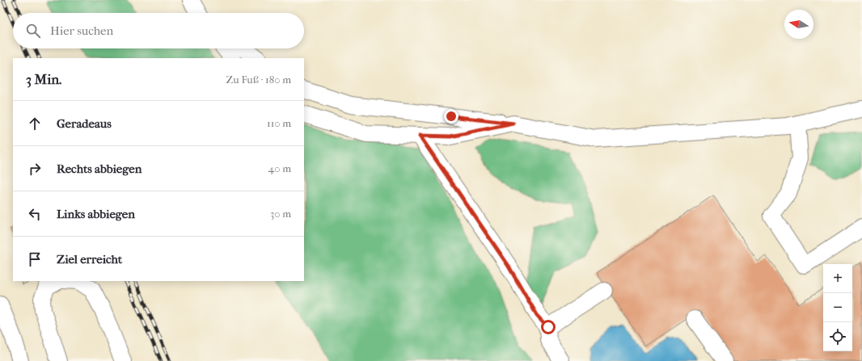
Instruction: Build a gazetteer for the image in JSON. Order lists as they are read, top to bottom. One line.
{"north":"left","page":{"search":"Hier suchen","heading":["3 Min.","Zu Fuß · 180 m"],"list":[["Geradeaus","110 m"],["Rechts abbiegen","40 m"],["Links abbiegen","30 m"],"Ziel erreicht"],"map_buttons":["+","−"]}}
